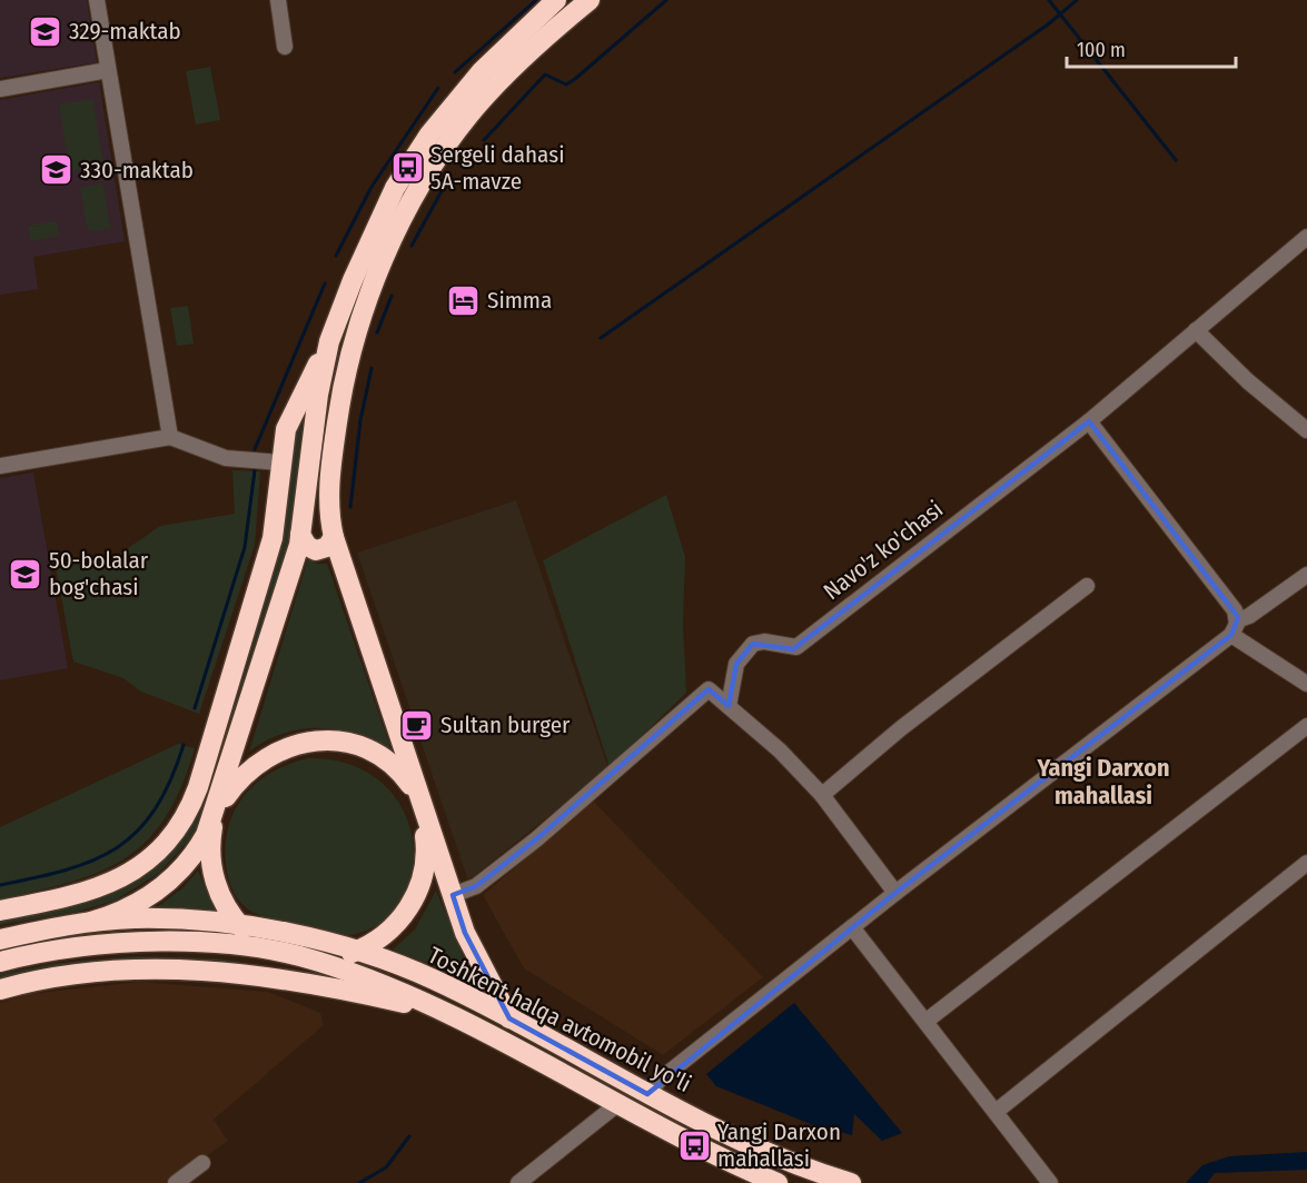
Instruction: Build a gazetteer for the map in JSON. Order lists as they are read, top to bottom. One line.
{"streets":{"highway":["Toshkent halqa avtomobil yo'li"],"street":["Navo'z ko'chasi"]},"districts":["Yangi Darxon mahallasi"],"places":{"school or university":["329-maktab","330-maktab","50-bolalar bog'chasi"],"bus stop":["Sergeli dahasi 5A-mavze","Yangi Darxon mahallasi"],"hotel":["Simma"],"cafe":["Sultan burger"]},"scale_bar":"100 m"}
